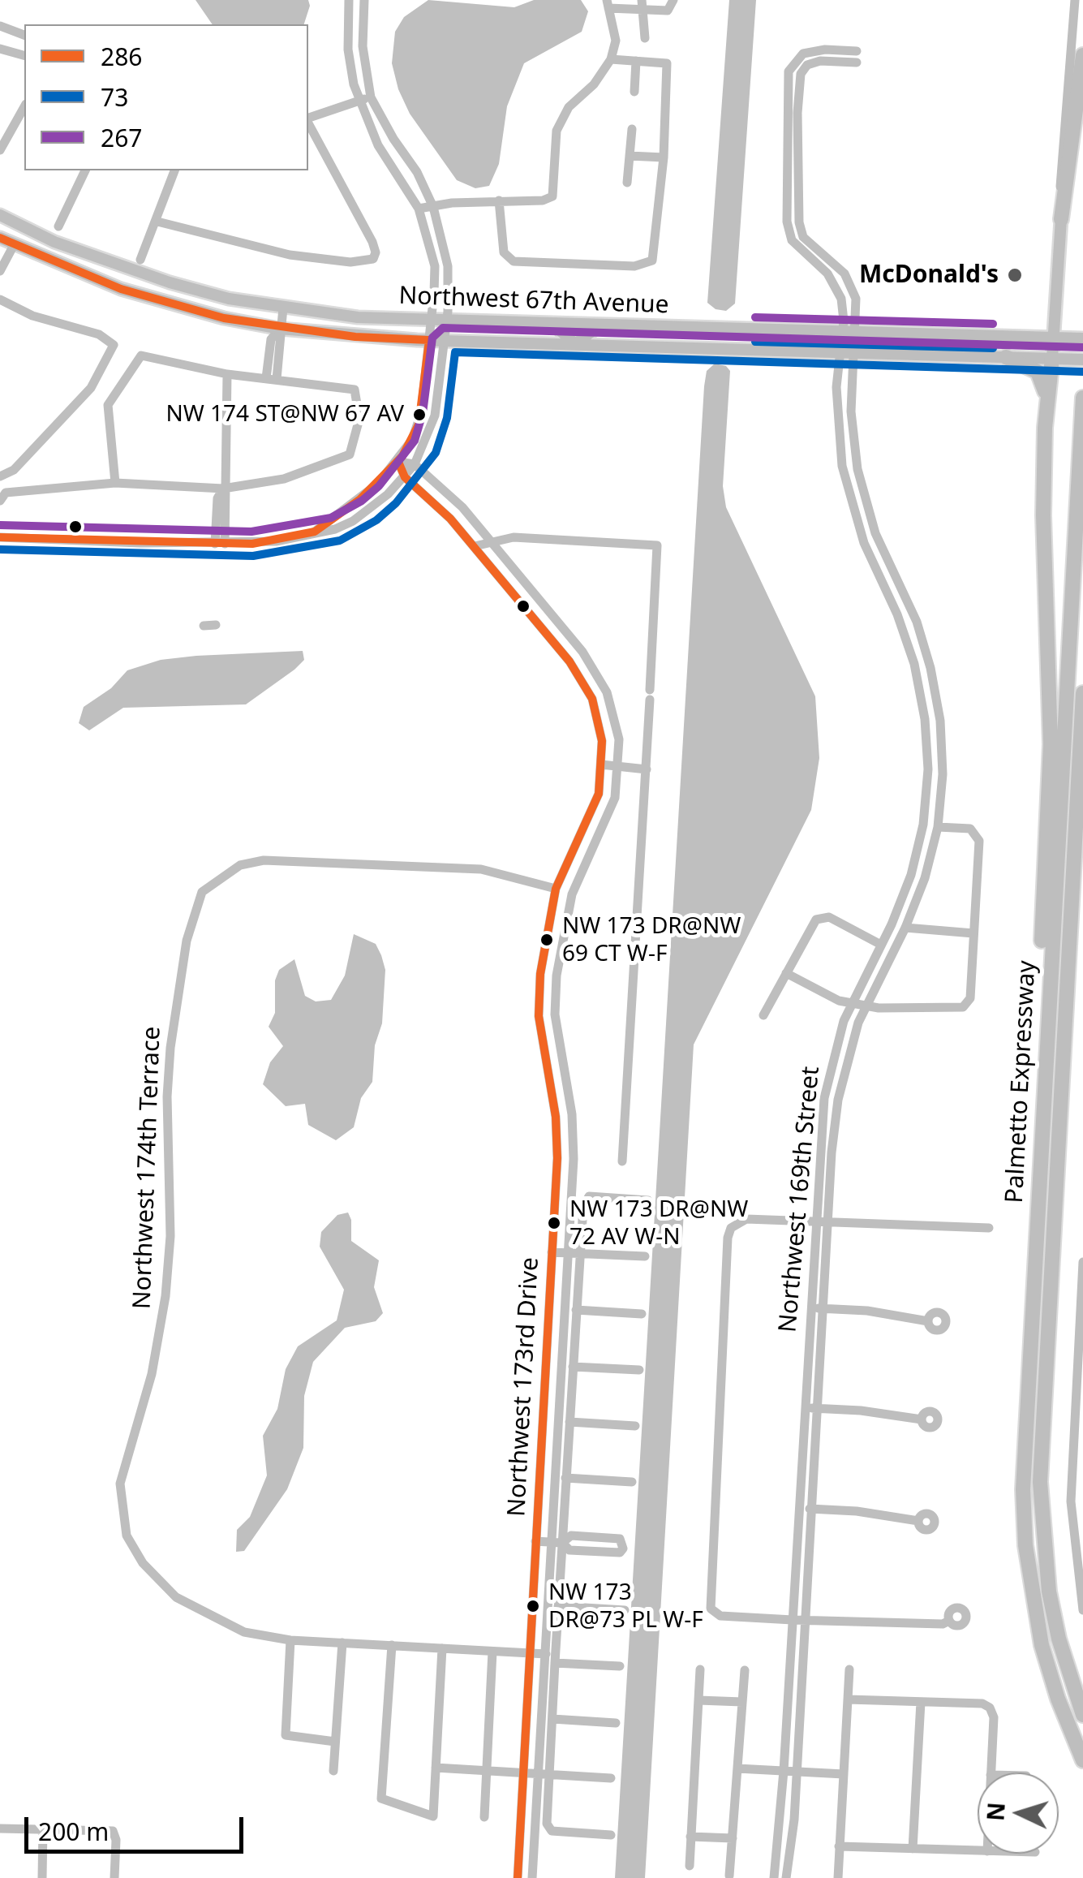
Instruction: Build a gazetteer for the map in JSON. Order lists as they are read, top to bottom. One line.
{"streets":{"highway":["Palmetto Expressway"],"main road":["Northwest 67th Avenue"],"street":["Northwest 174th Terrace","Northwest 169th Street","Northwest 173rd Drive"]},"crossings":[["Northwest 67th Avenue","Northwest 169th Street"],["Northwest 174th Terrace","Northwest 173rd Drive"]],"places":["McDonald's","NW 174 ST@NW 67 AV","NW 173 DR@NW 69 CT W-F","NW 173 DR@NW 72 AV W-N","NW 173 DR@73 PL W-F"],"lines":["transit line 286","transit line 267","transit line 73"],"legend":["286","73","267"],"scale_bar":"200 m","north":"left"}
